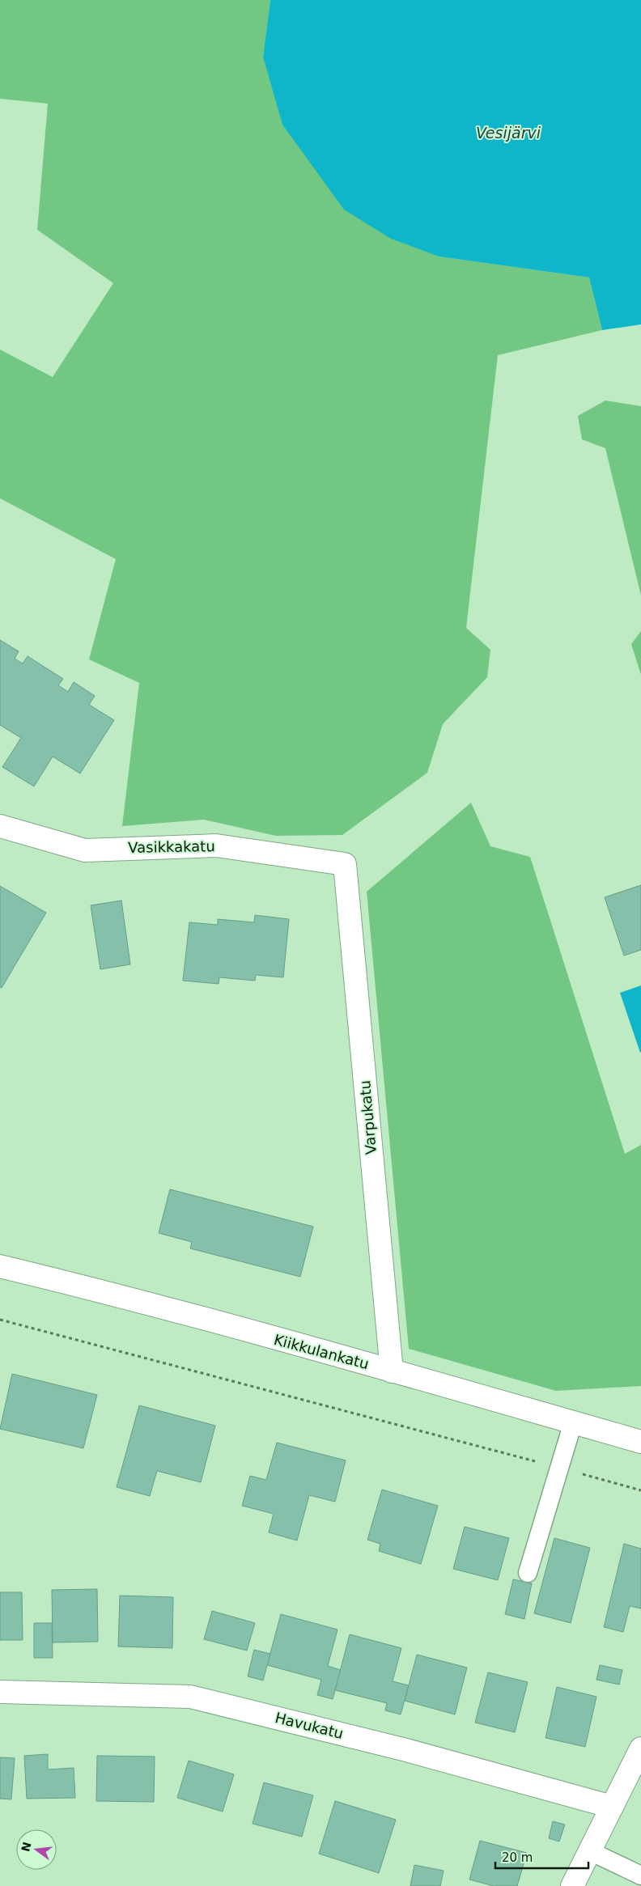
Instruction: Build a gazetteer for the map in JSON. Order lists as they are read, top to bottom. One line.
{"streets":{"street":["Vasikkakatu","Varpukatu","Kiikkulankatu","Havukatu"]},"crossings":[["Vasikkakatu","Varpukatu"],["Varpukatu","Kiikkulankatu"]],"water":["Vesijärvi"],"scale_bar":"20 m","north":"left"}
